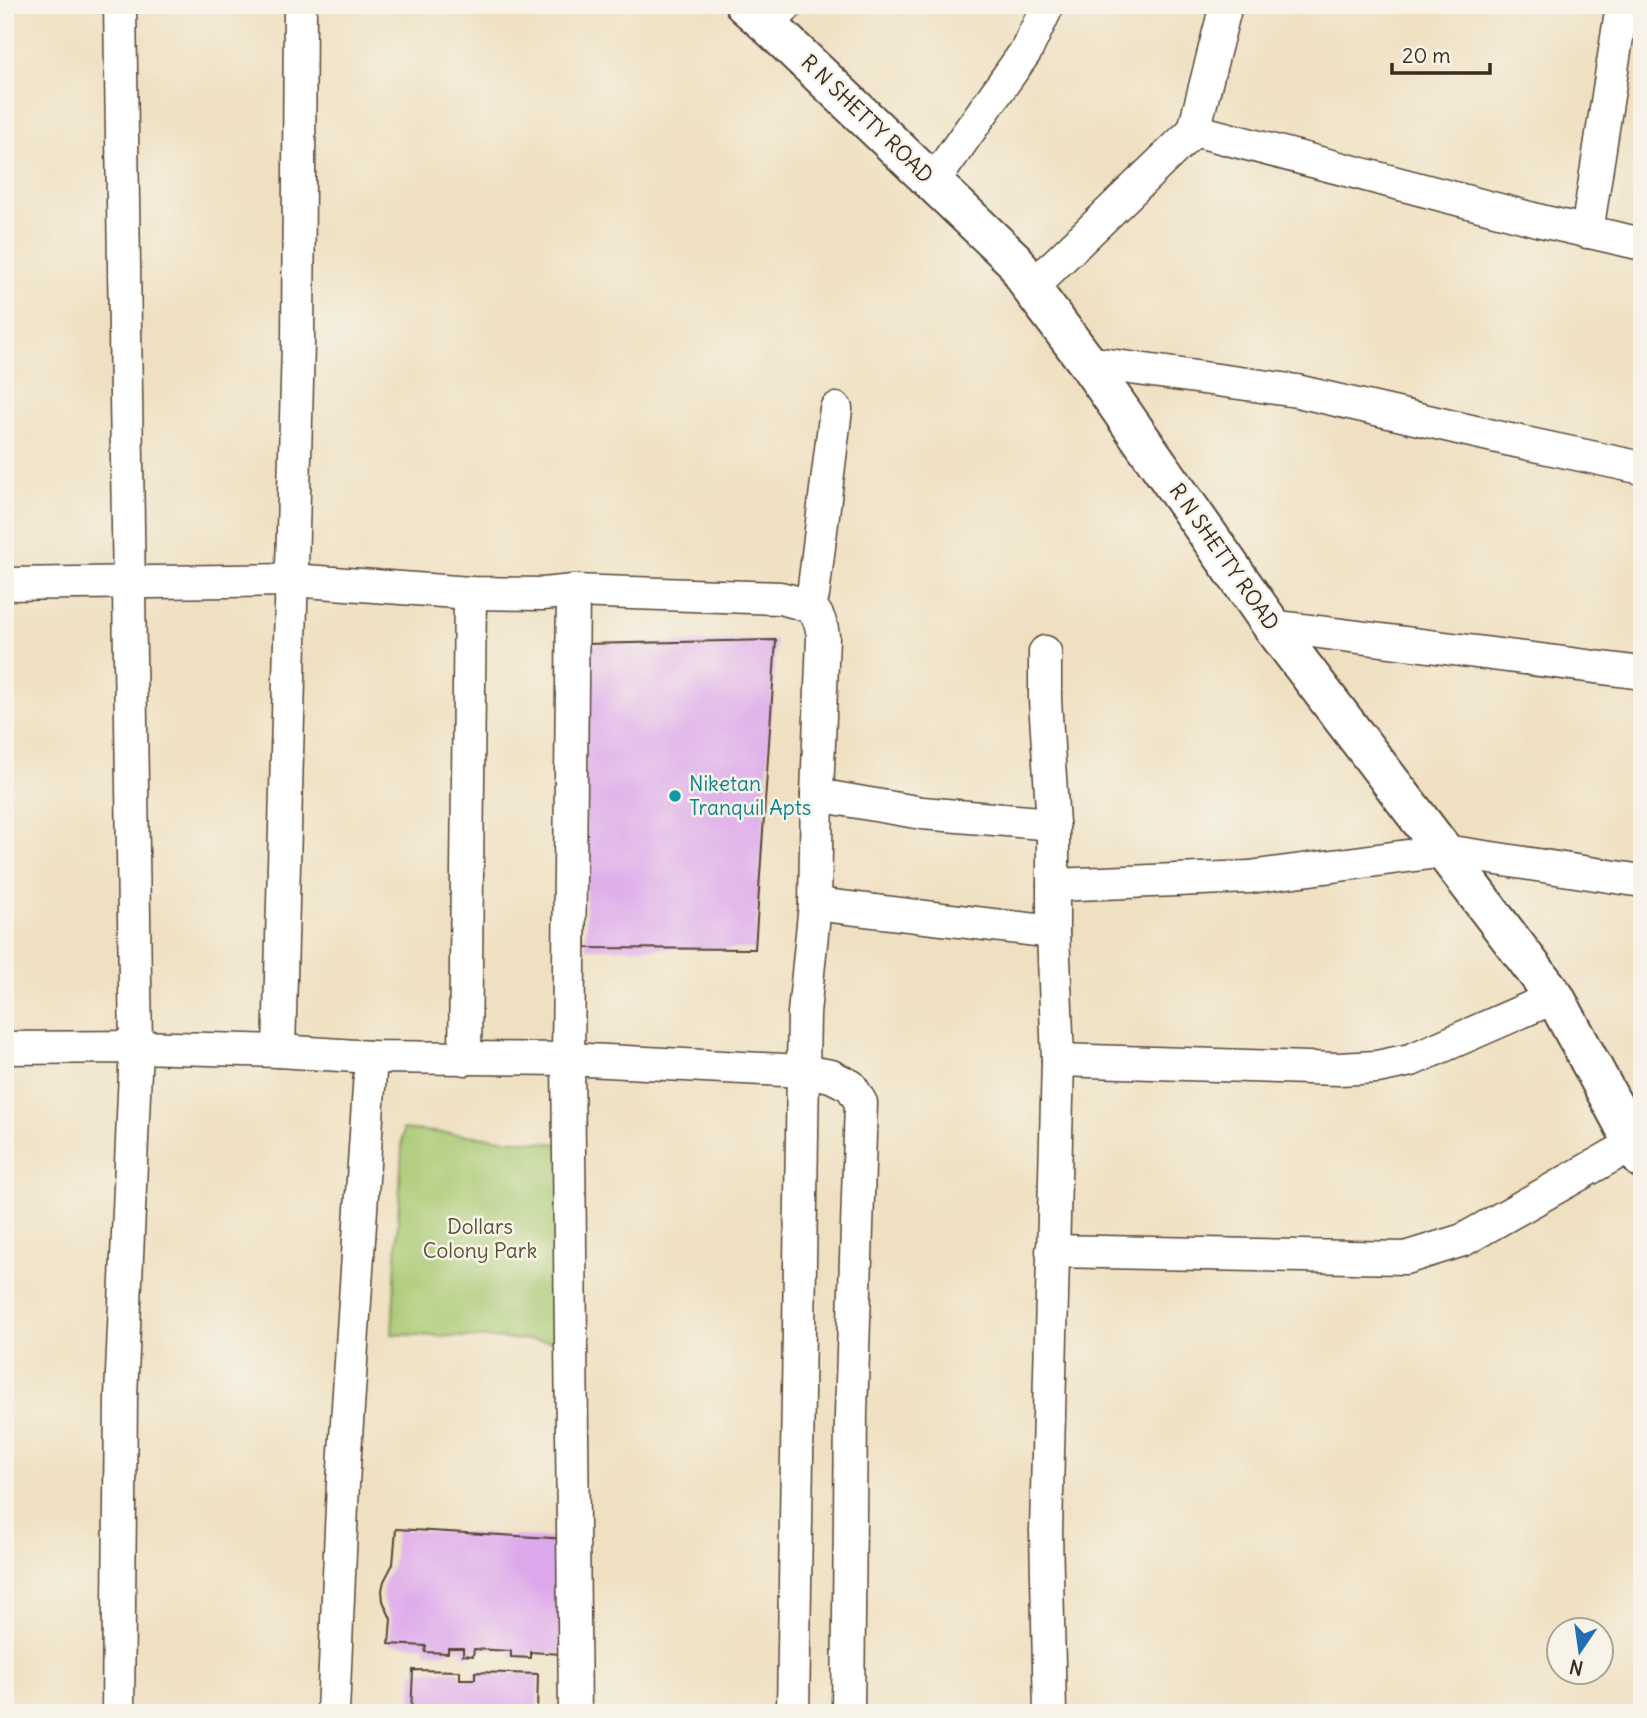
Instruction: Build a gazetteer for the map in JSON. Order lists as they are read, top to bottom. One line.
{"streets":{"street":["R N SHETTY ROAD"]},"parks":["Dollars Colony Park"],"places":["Niketan Tranquil Apts"],"scale_bar":"20 m","north":"bottom"}
